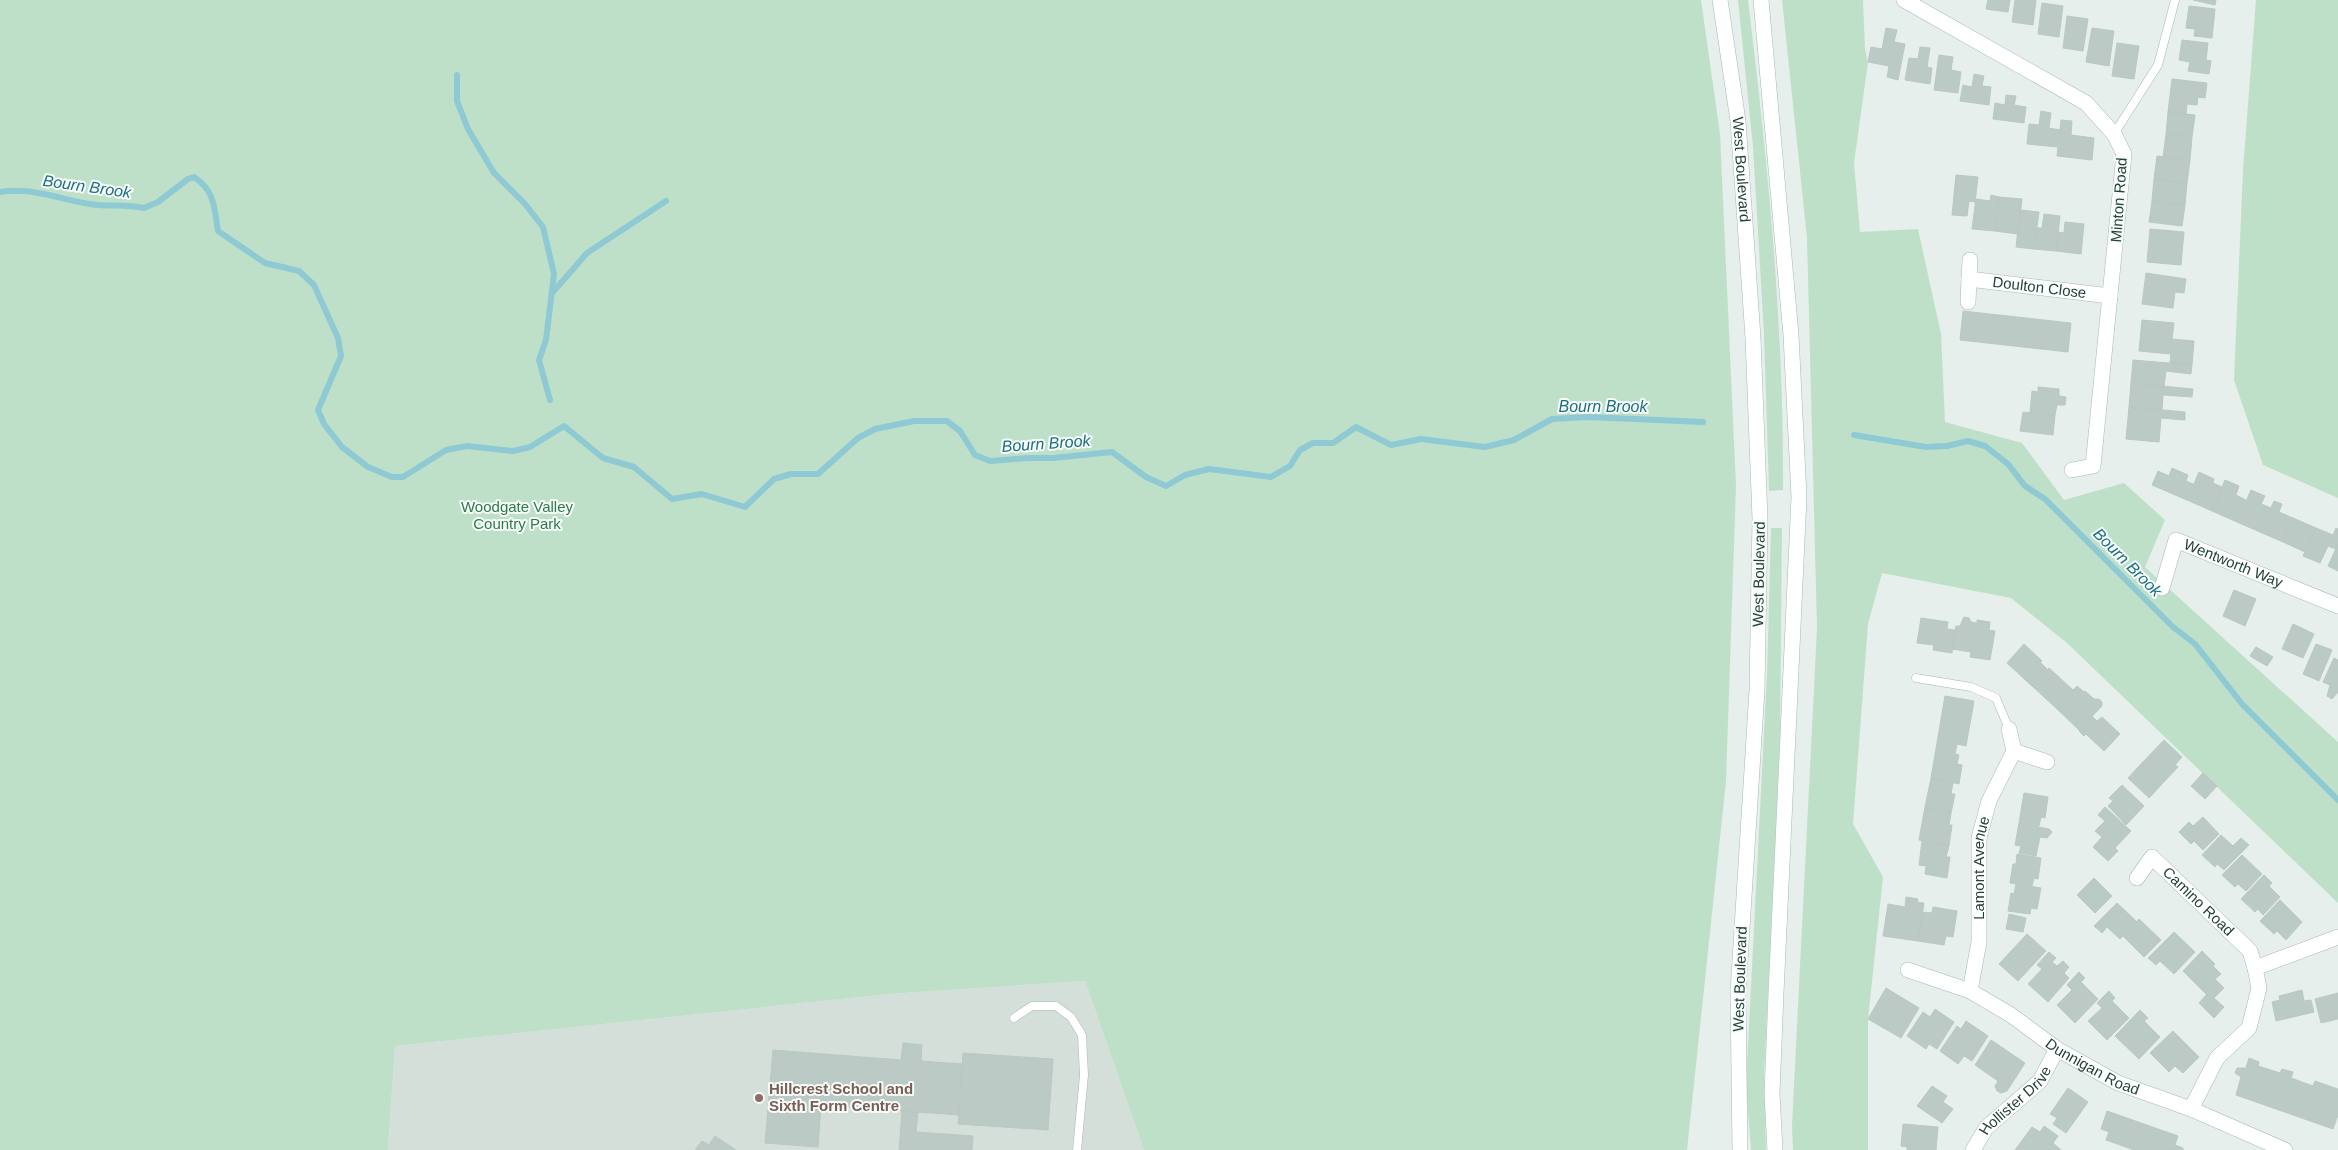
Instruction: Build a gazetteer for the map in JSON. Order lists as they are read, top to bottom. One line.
{"streets":{"street":["West Boulevard","Minton Road","Doulton Close","Wentworth Way","Lamont Avenue","Camino Road","Dunnigan Road","Hollister Drive"]},"crossings":[["Minton Road","Doulton Close"],["Lamont Avenue","Dunnigan Road"],["Camino Road","Dunnigan Road"],["Dunnigan Road","Hollister Drive"]],"water":["Bourn Brook"],"parks":["Woodgate Valley Country Park"],"places":["Hillcrest School and Sixth Form Centre"]}
